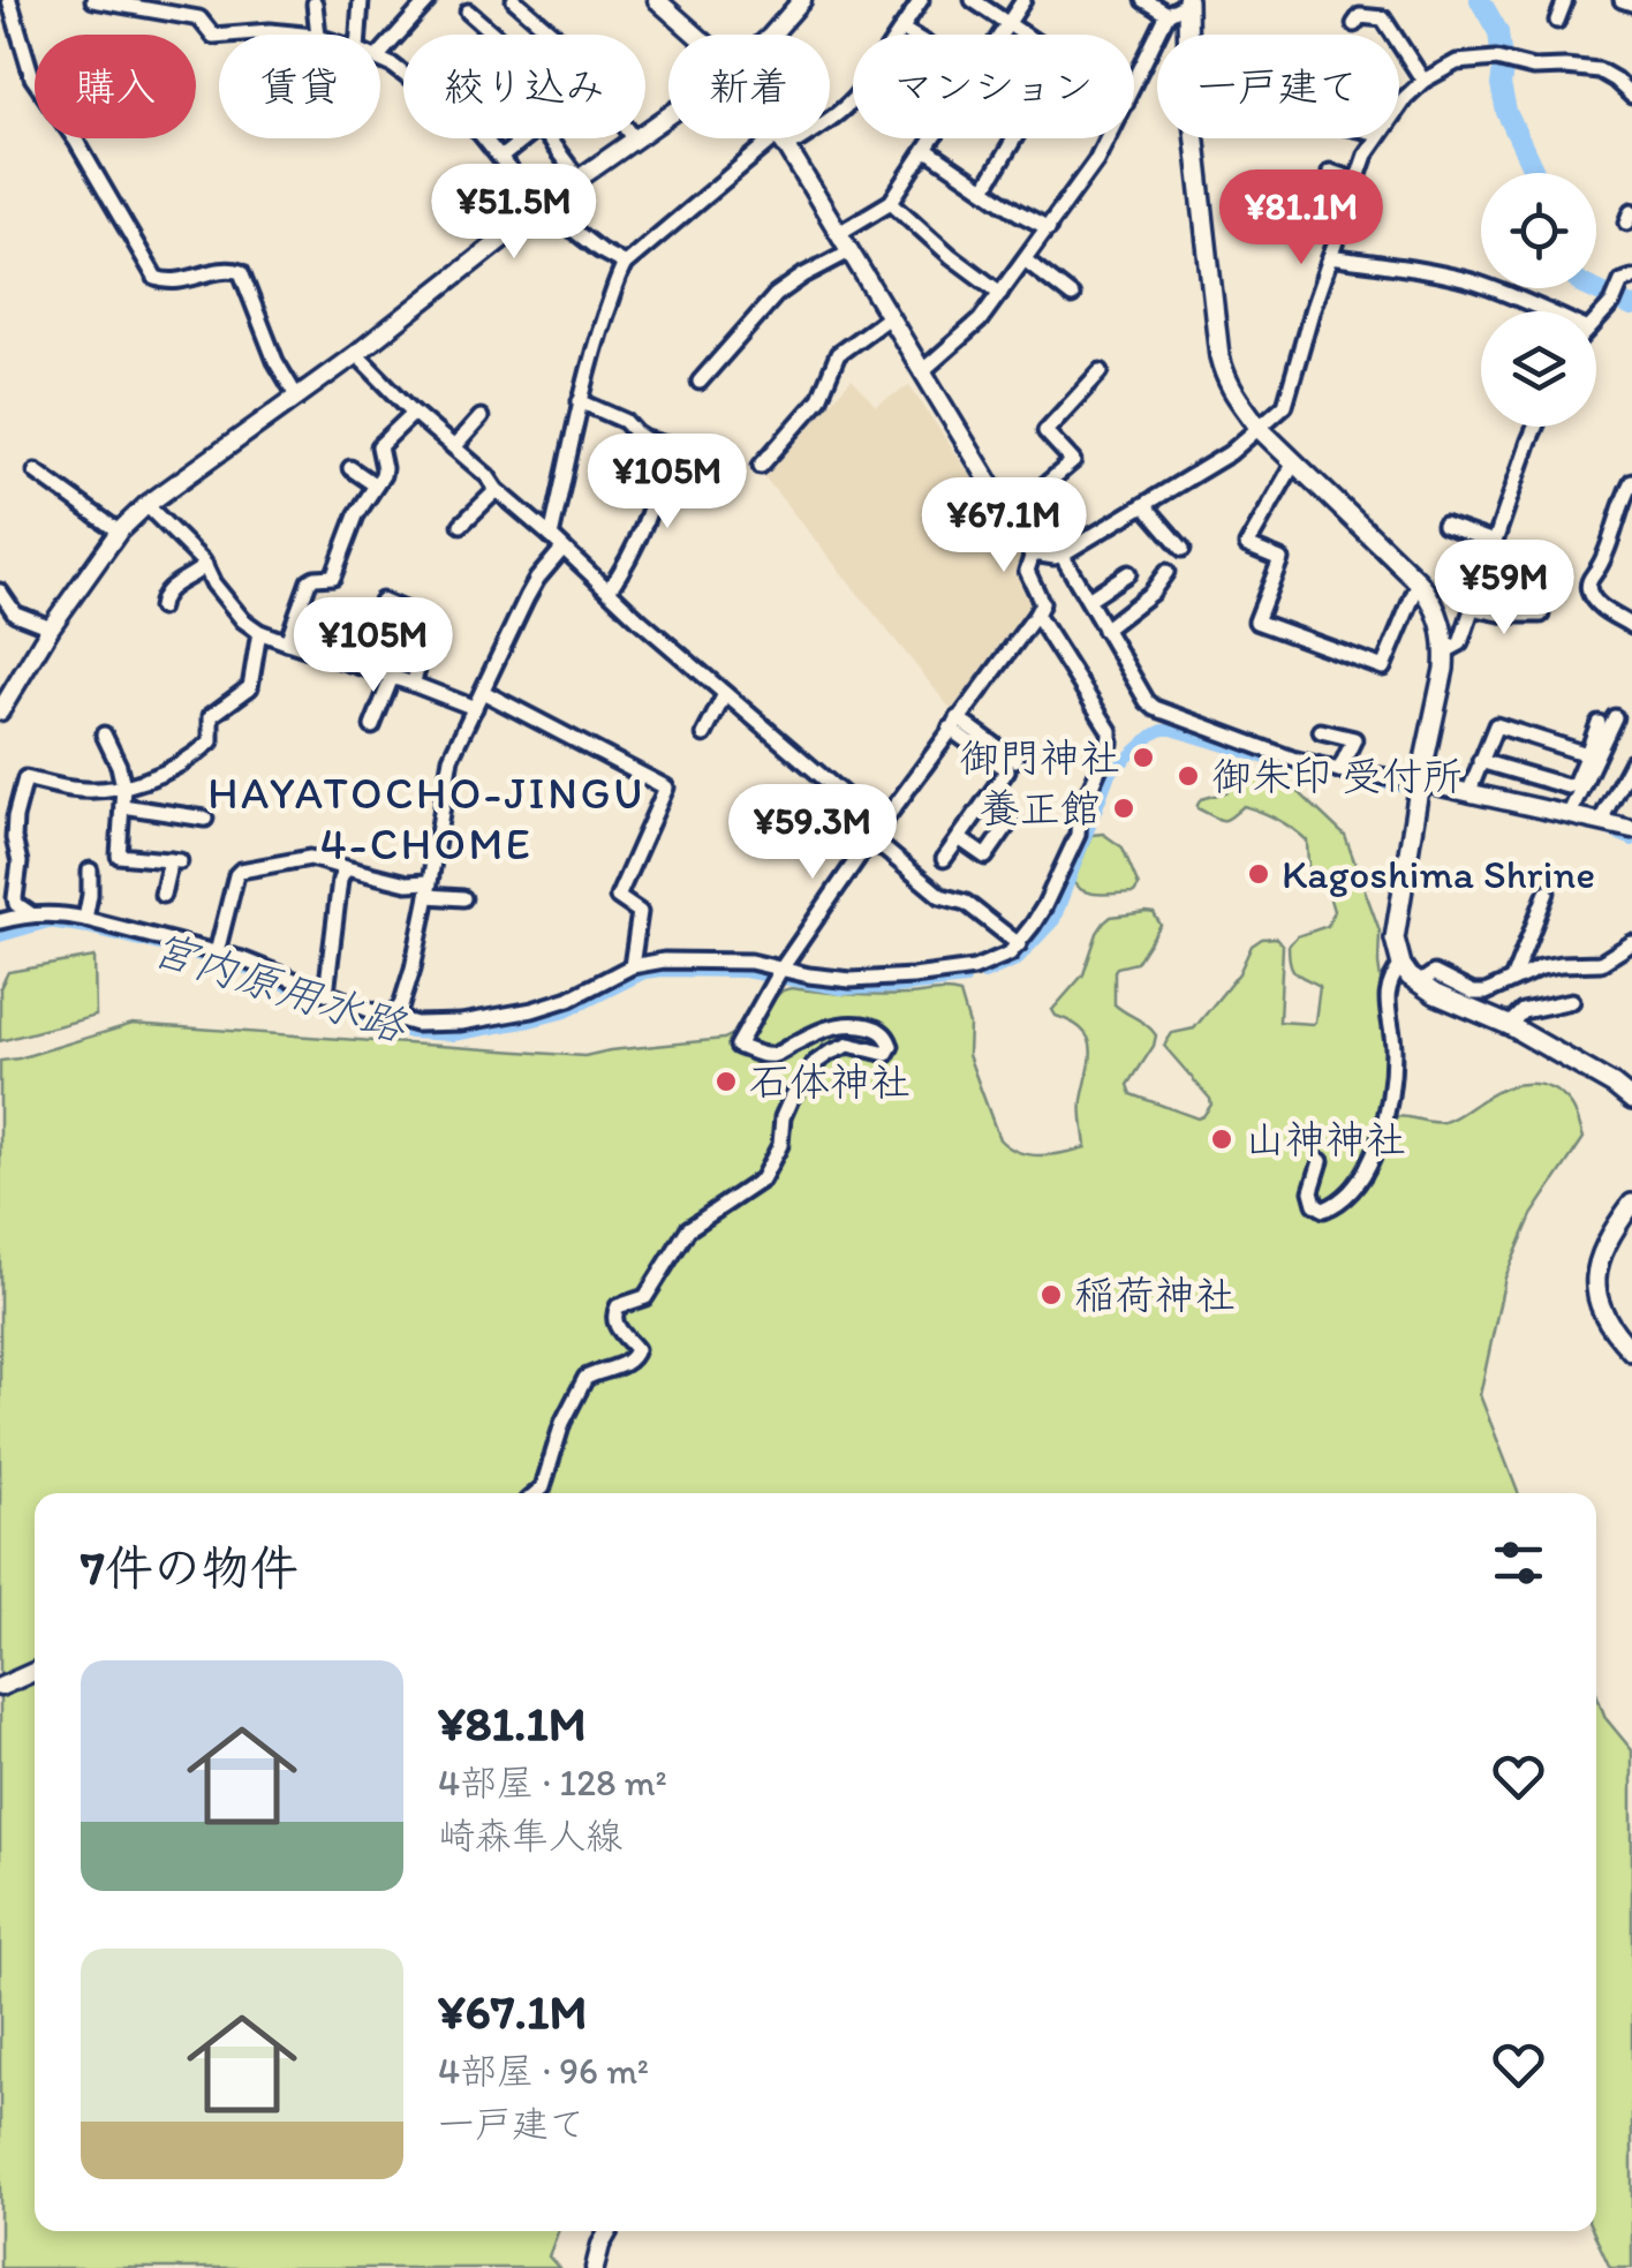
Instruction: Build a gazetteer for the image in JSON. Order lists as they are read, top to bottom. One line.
{"districts":["HAYATOCHO-JINGU 4-CHOME"],"water":["宮内原用水路"],"places":["御門神社","御朱印 受付所","養正館","Kagoshima Shrine","石体神社","山神神社","稲荷神社"],"page":{"chip":["購入","賃貸","絞り込み","新着","マンション","一戸建て"],"price":["¥51.5M","¥81.1M","¥105M","¥67.1M","¥59M","¥105M","¥59.3M"],"heading":"7件の物件","list":[{"name":"¥81.1M","note":"4部屋 · 128 m² · 崎森隼人線"},{"name":"¥67.1M","note":"4部屋 · 96 m² · 一戸建て"}]}}
